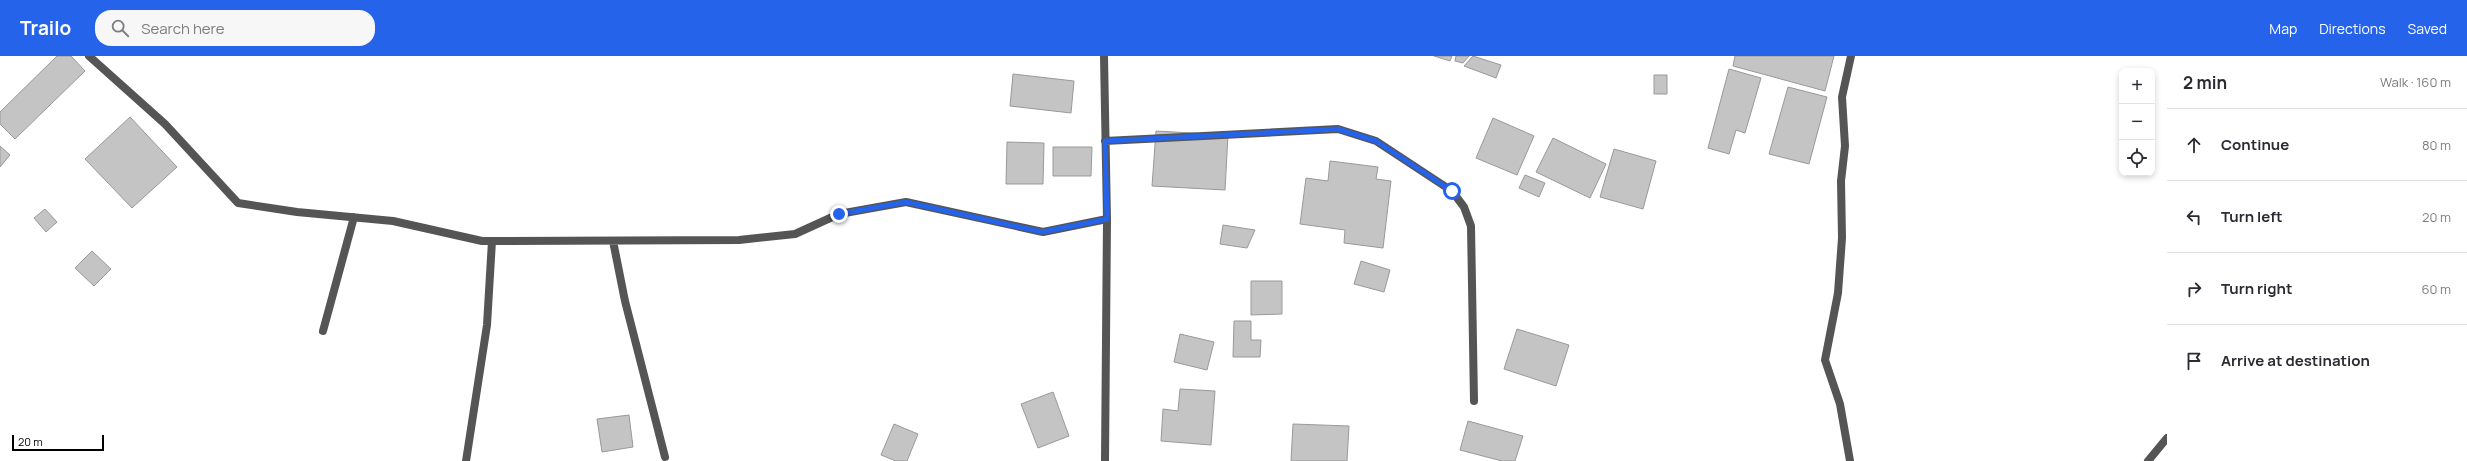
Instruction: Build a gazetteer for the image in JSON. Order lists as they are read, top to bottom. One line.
{"scale_bar":"20 m","page":{"header":"Trailo","search":"Search here","nav":["Map","Directions","Saved"],"heading":["2 min","Walk · 160 m"],"map_buttons":["+","−"],"list":[["Continue","80 m"],["Turn left","20 m"],["Turn right","60 m"],"Arrive at destination"],"scale":"20 m"}}
